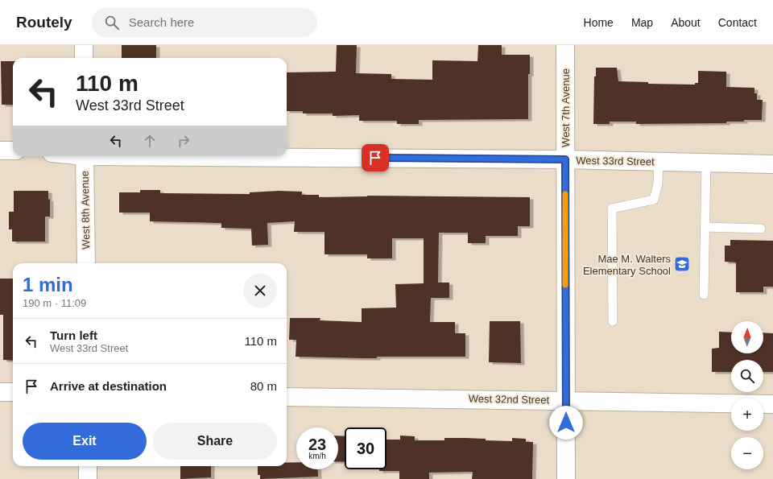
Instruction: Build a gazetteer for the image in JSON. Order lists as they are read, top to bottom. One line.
{"streets":{"street":["West 7th Avenue","West 33rd Street","West 8th Avenue","West 32nd Street"]},"crossings":[["West 7th Avenue","West 33rd Street"],["West 7th Avenue","West 32nd Street"]],"places":{"school or university":["Mae M. Walters Elementary School"]},"north":"top","page":{"header":"Routely","search":"Search here","nav":["Home","Map","About","Contact"],"turn":["110 m","West 33rd Street"],"heading":["1 min","190 m · 11:09"],"list":[{"name":"Turn left","note":"West 33rd Street","value":"110 m"},{"name":"Arrive at destination","value":"80 m"}],"map_buttons":["+","−"],"buttons":["Exit","Share"],"speed":"23 km/h","limit":"30"}}
